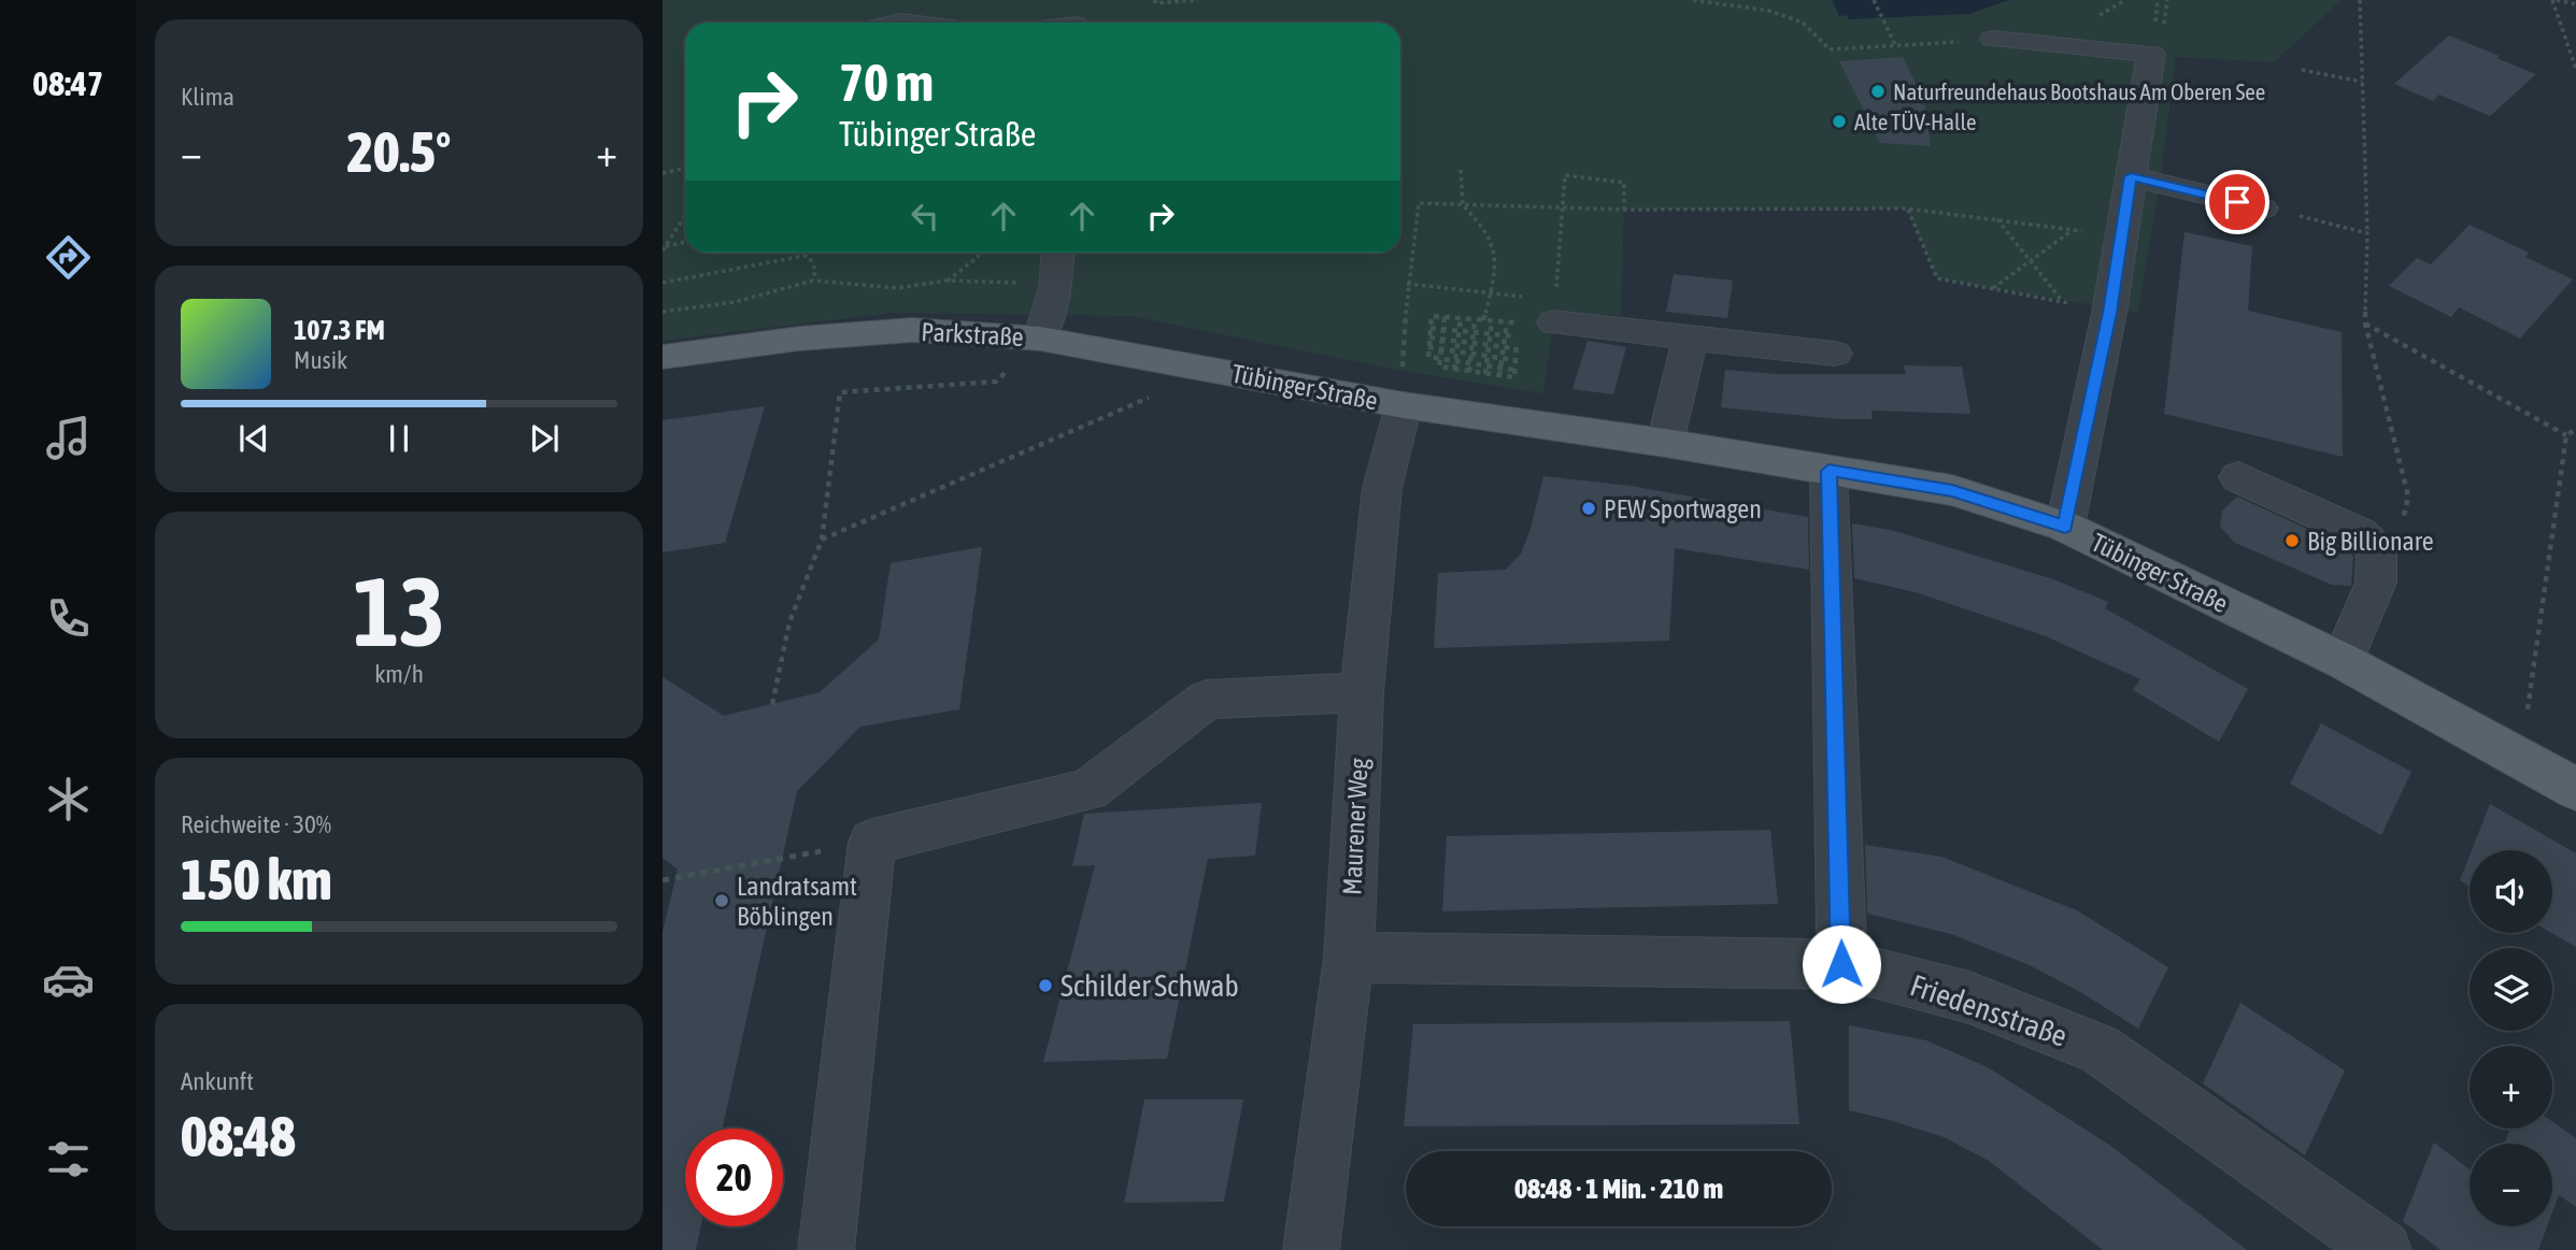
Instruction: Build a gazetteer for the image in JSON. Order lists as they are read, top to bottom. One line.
{"streets":{"main road":["Parkstraße","Tübinger Straße"],"street":["Maurener Weg","Friedensstraße"]},"crossings":[["Parkstraße","Tübinger Straße"],["Tübinger Straße","Maurener Weg"],["Maurener Weg","Friedensstraße"]],"places":["Naturfreundehaus Bootshaus Am Oberen See","Alte TÜV-Halle","PEW Sportwagen","Big Billionare","Landratsamt Böblingen","Schilder Schwab"],"page":{"tabs":"08:47","tile":["Klima",["13","km/h"],["Reichweite · 30%","150 km"],["Ankunft","08:48"]],"turn":["70 m","Tübinger Straße"],"heat":["−","20.5°","+"],"song":["107.3 FM","Musik"],"map_buttons":["+","−"],"limit":"20","trip":"08:48 · 1 Min. · 210 m"}}
